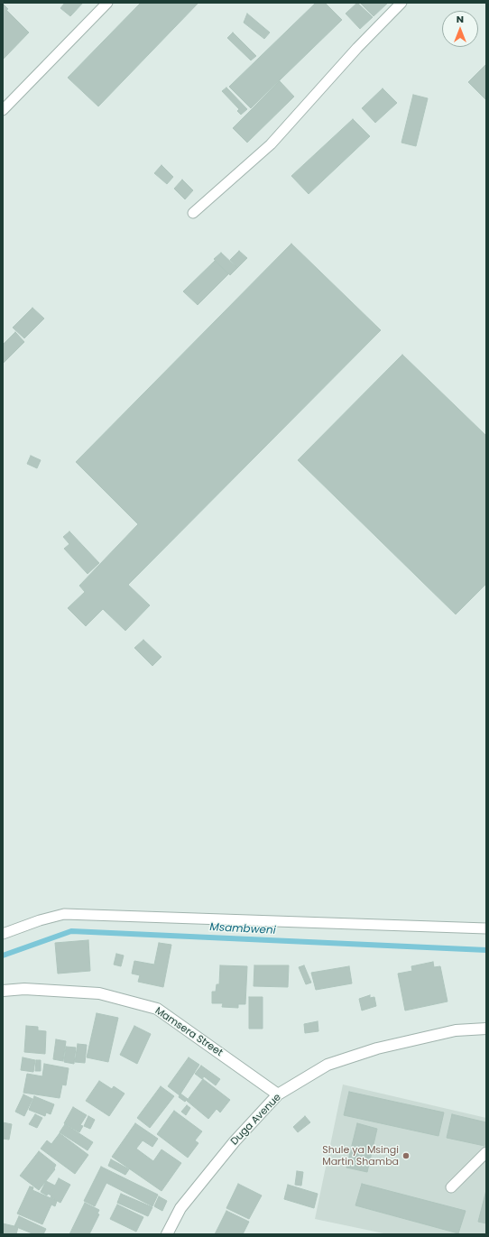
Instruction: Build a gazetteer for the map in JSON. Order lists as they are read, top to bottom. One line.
{"streets":{"street":["Mamsera Street","Duga Avenue"]},"crossings":[["Mamsera Street","Duga Avenue"]],"water":["Msambweni"],"places":["Shule ya Msingi Martin Shamba"],"north":"top"}
